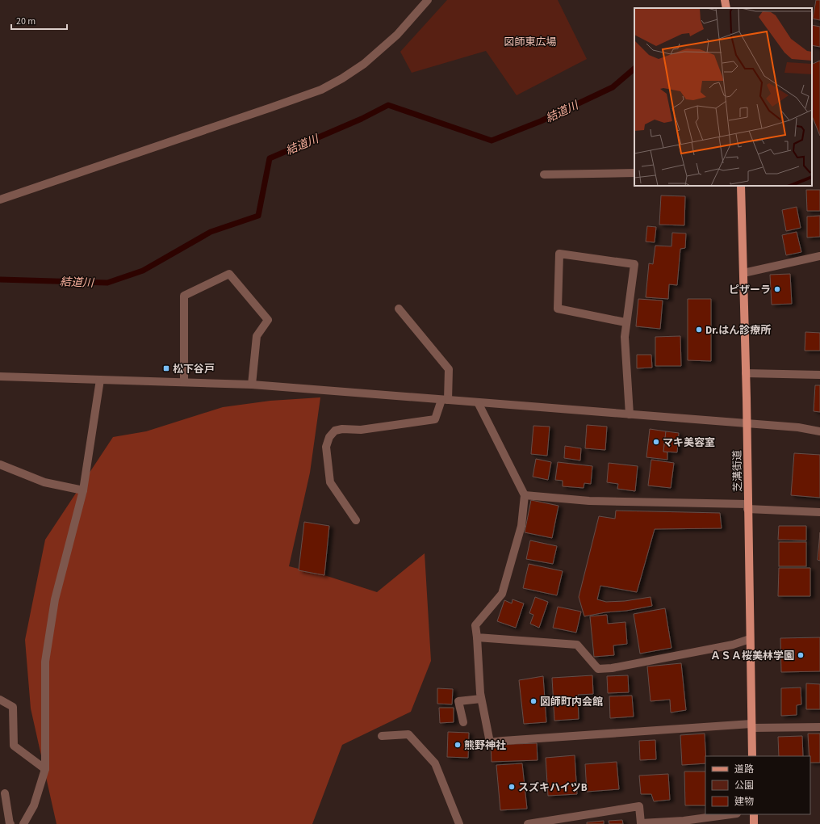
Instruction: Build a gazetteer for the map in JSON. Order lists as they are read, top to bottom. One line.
{"streets":{"main road":["芝溝街道"]},"water":["結道川"],"parks":["図師東広場"],"places":{"other":["ピザーラ","Dr.はん診療所","マキ美容室","ＡＳＡ桜美林学園","図師町内会館","熊野神社","スズキハイツB"],"transit":["松下谷戸"]},"legend":["道路","公園","建物"],"scale_bar":"20 m"}
